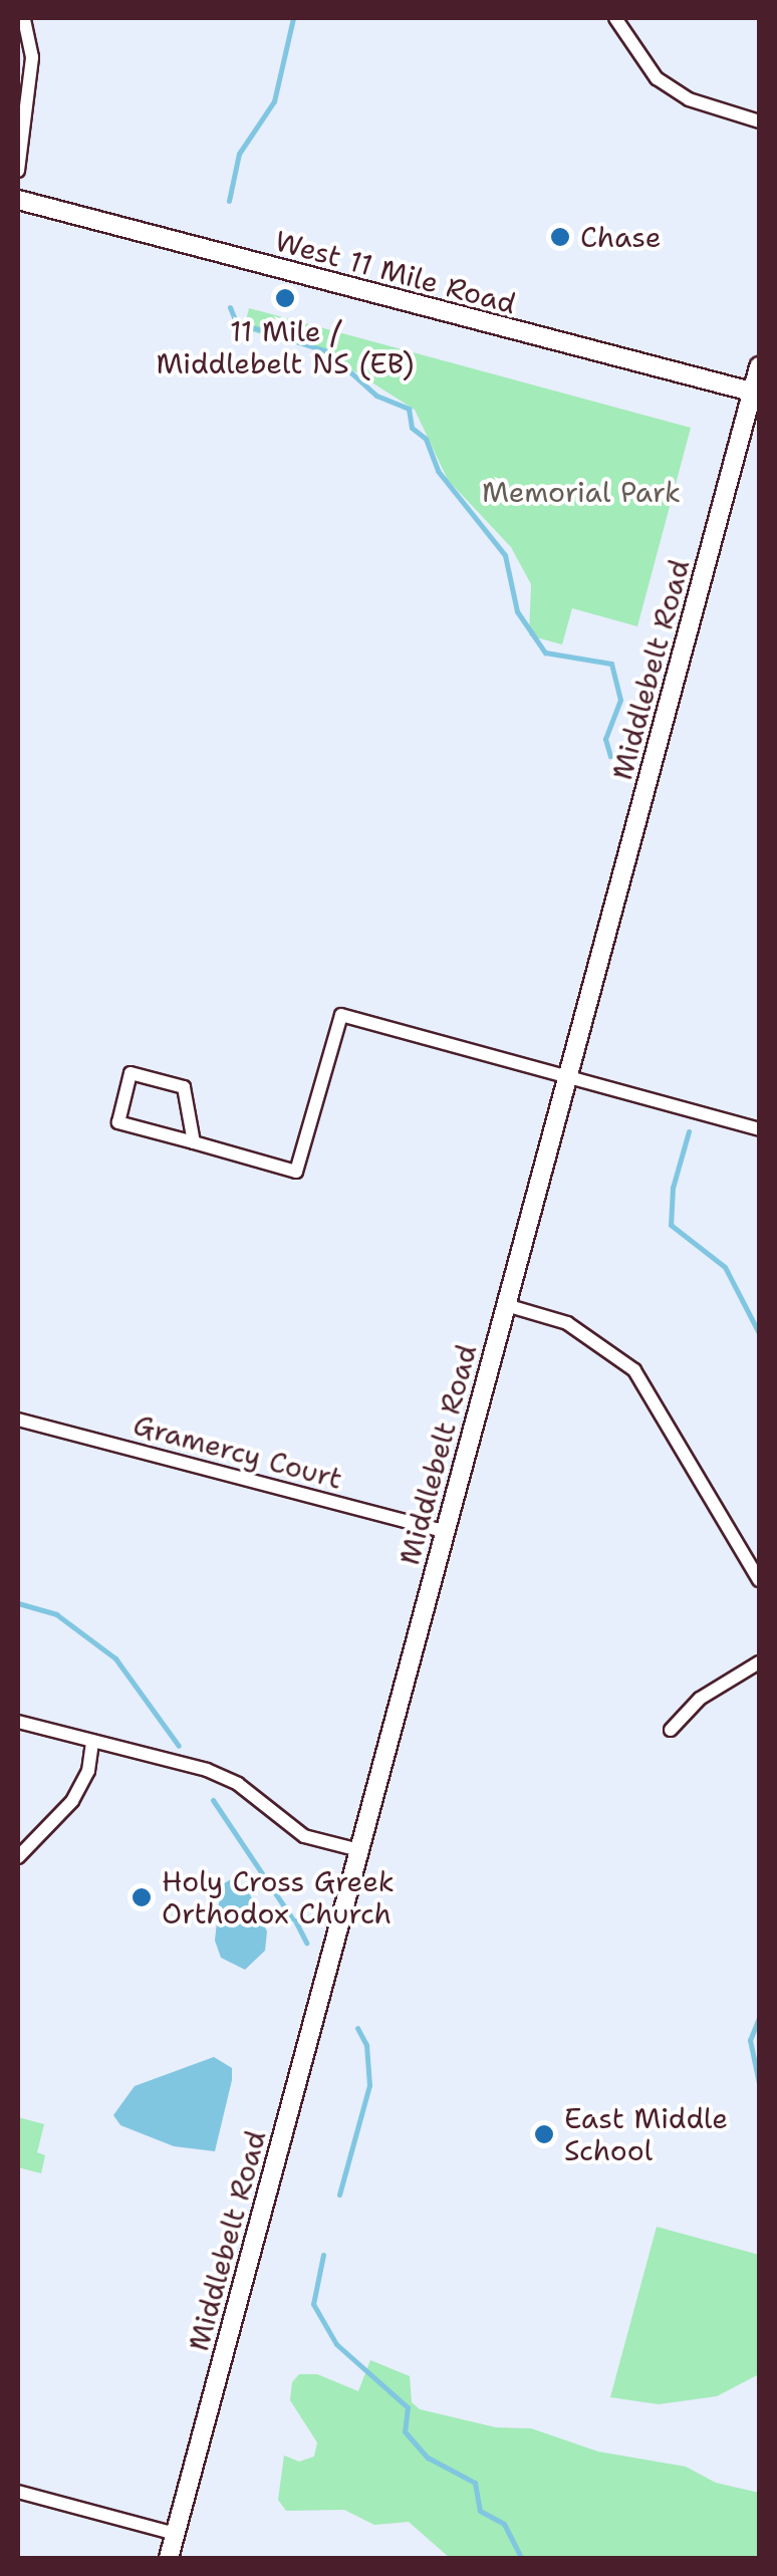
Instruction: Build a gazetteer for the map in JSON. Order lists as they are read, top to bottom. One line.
{"streets":{"street":["West 11 Mile Road","Middlebelt Road","Gramercy Court"]},"crossings":[["West 11 Mile Road","Middlebelt Road"],["Middlebelt Road","Gramercy Court"]],"parks":["Memorial Park"],"places":["Chase","11 Mile / Middlebelt NS (EB)","Holy Cross Greek Orthodox Church","East Middle School"]}
